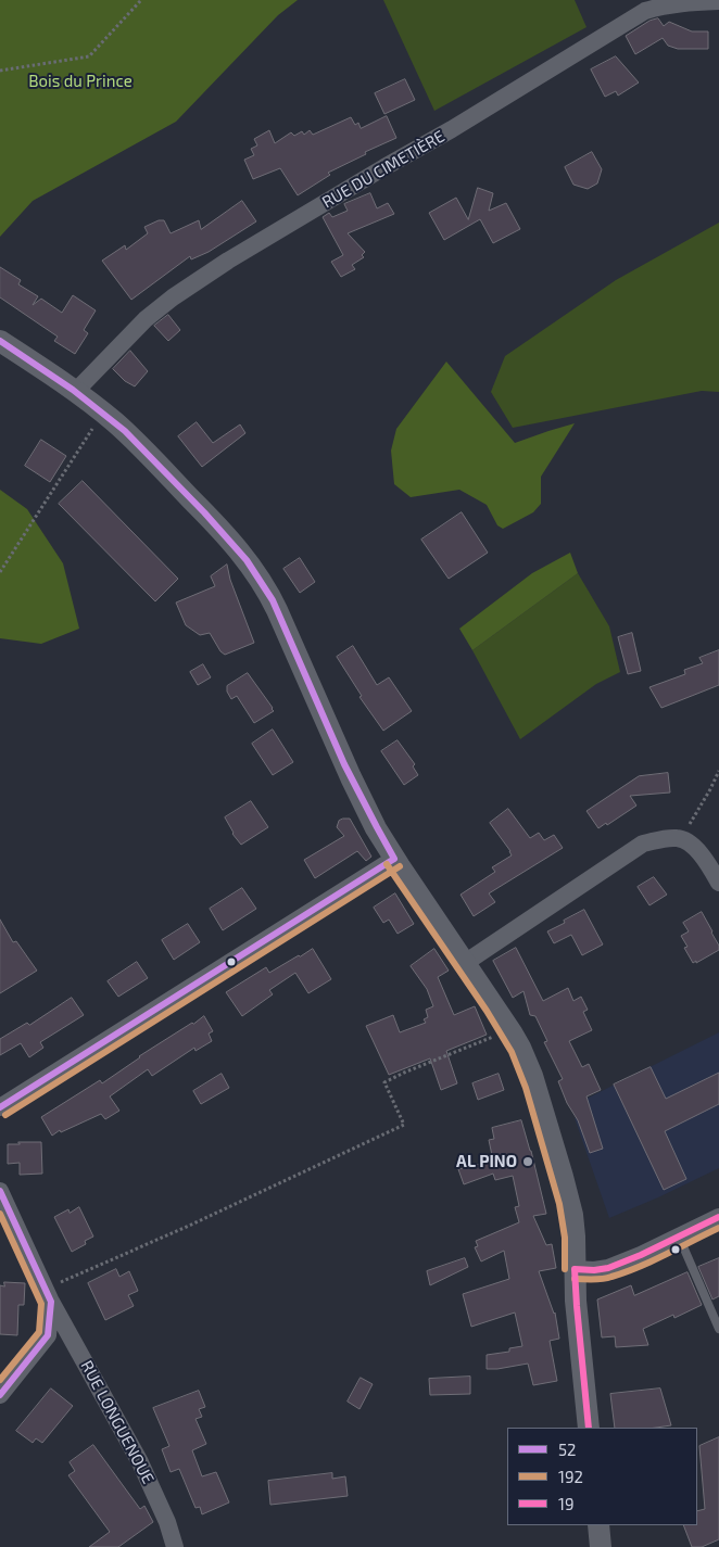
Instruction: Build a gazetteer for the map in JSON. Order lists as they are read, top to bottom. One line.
{"streets":{"street":["RUE DU CIMETIÈRE","RUE LONGUENOUE"]},"parks":["Bois du Prince"],"places":["AL PINO"],"lines":["transit line 52","transit line 192","transit line 19"],"legend":["52","192","19"]}
